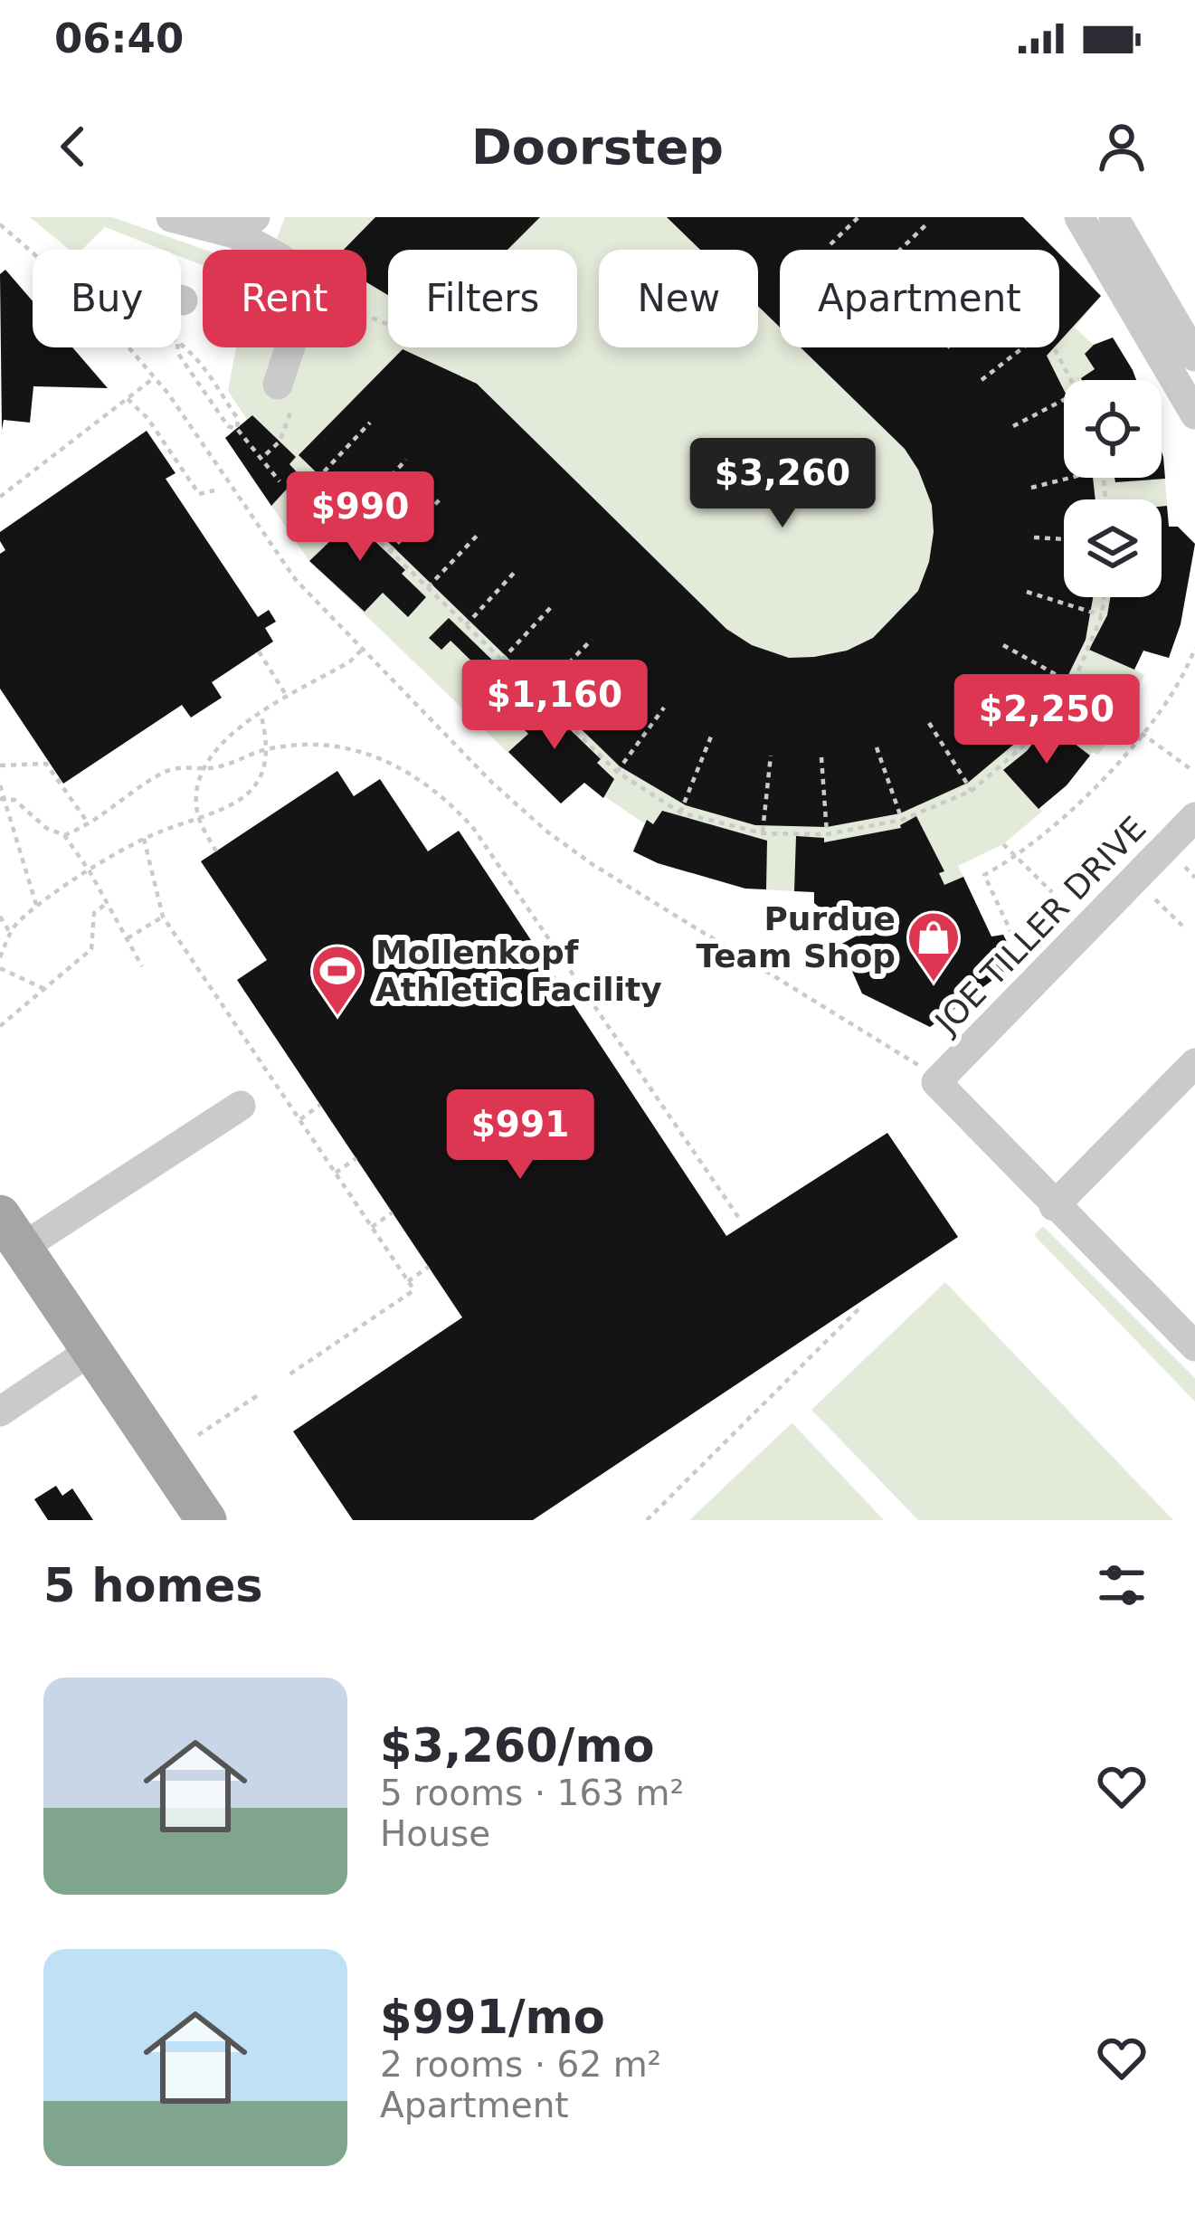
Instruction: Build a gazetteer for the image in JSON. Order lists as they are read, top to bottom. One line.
{"streets":{"street":["JOE TILLER DRIVE"]},"places":{"shop":["Purdue Team Shop"],"sports":["Mollenkopf Athletic Facility"]},"page":{"status":"06:40","header":"Doorstep","chip":["Buy","Rent","Filters","New","Apartment"],"price":["$3,260","$990","$1,160","$2,250","$991"],"heading":"5 homes","list":[{"name":"$3,260/mo","note":"5 rooms · 163 m² · House"},{"name":"$991/mo","note":"2 rooms · 62 m² · Apartment"}]}}
